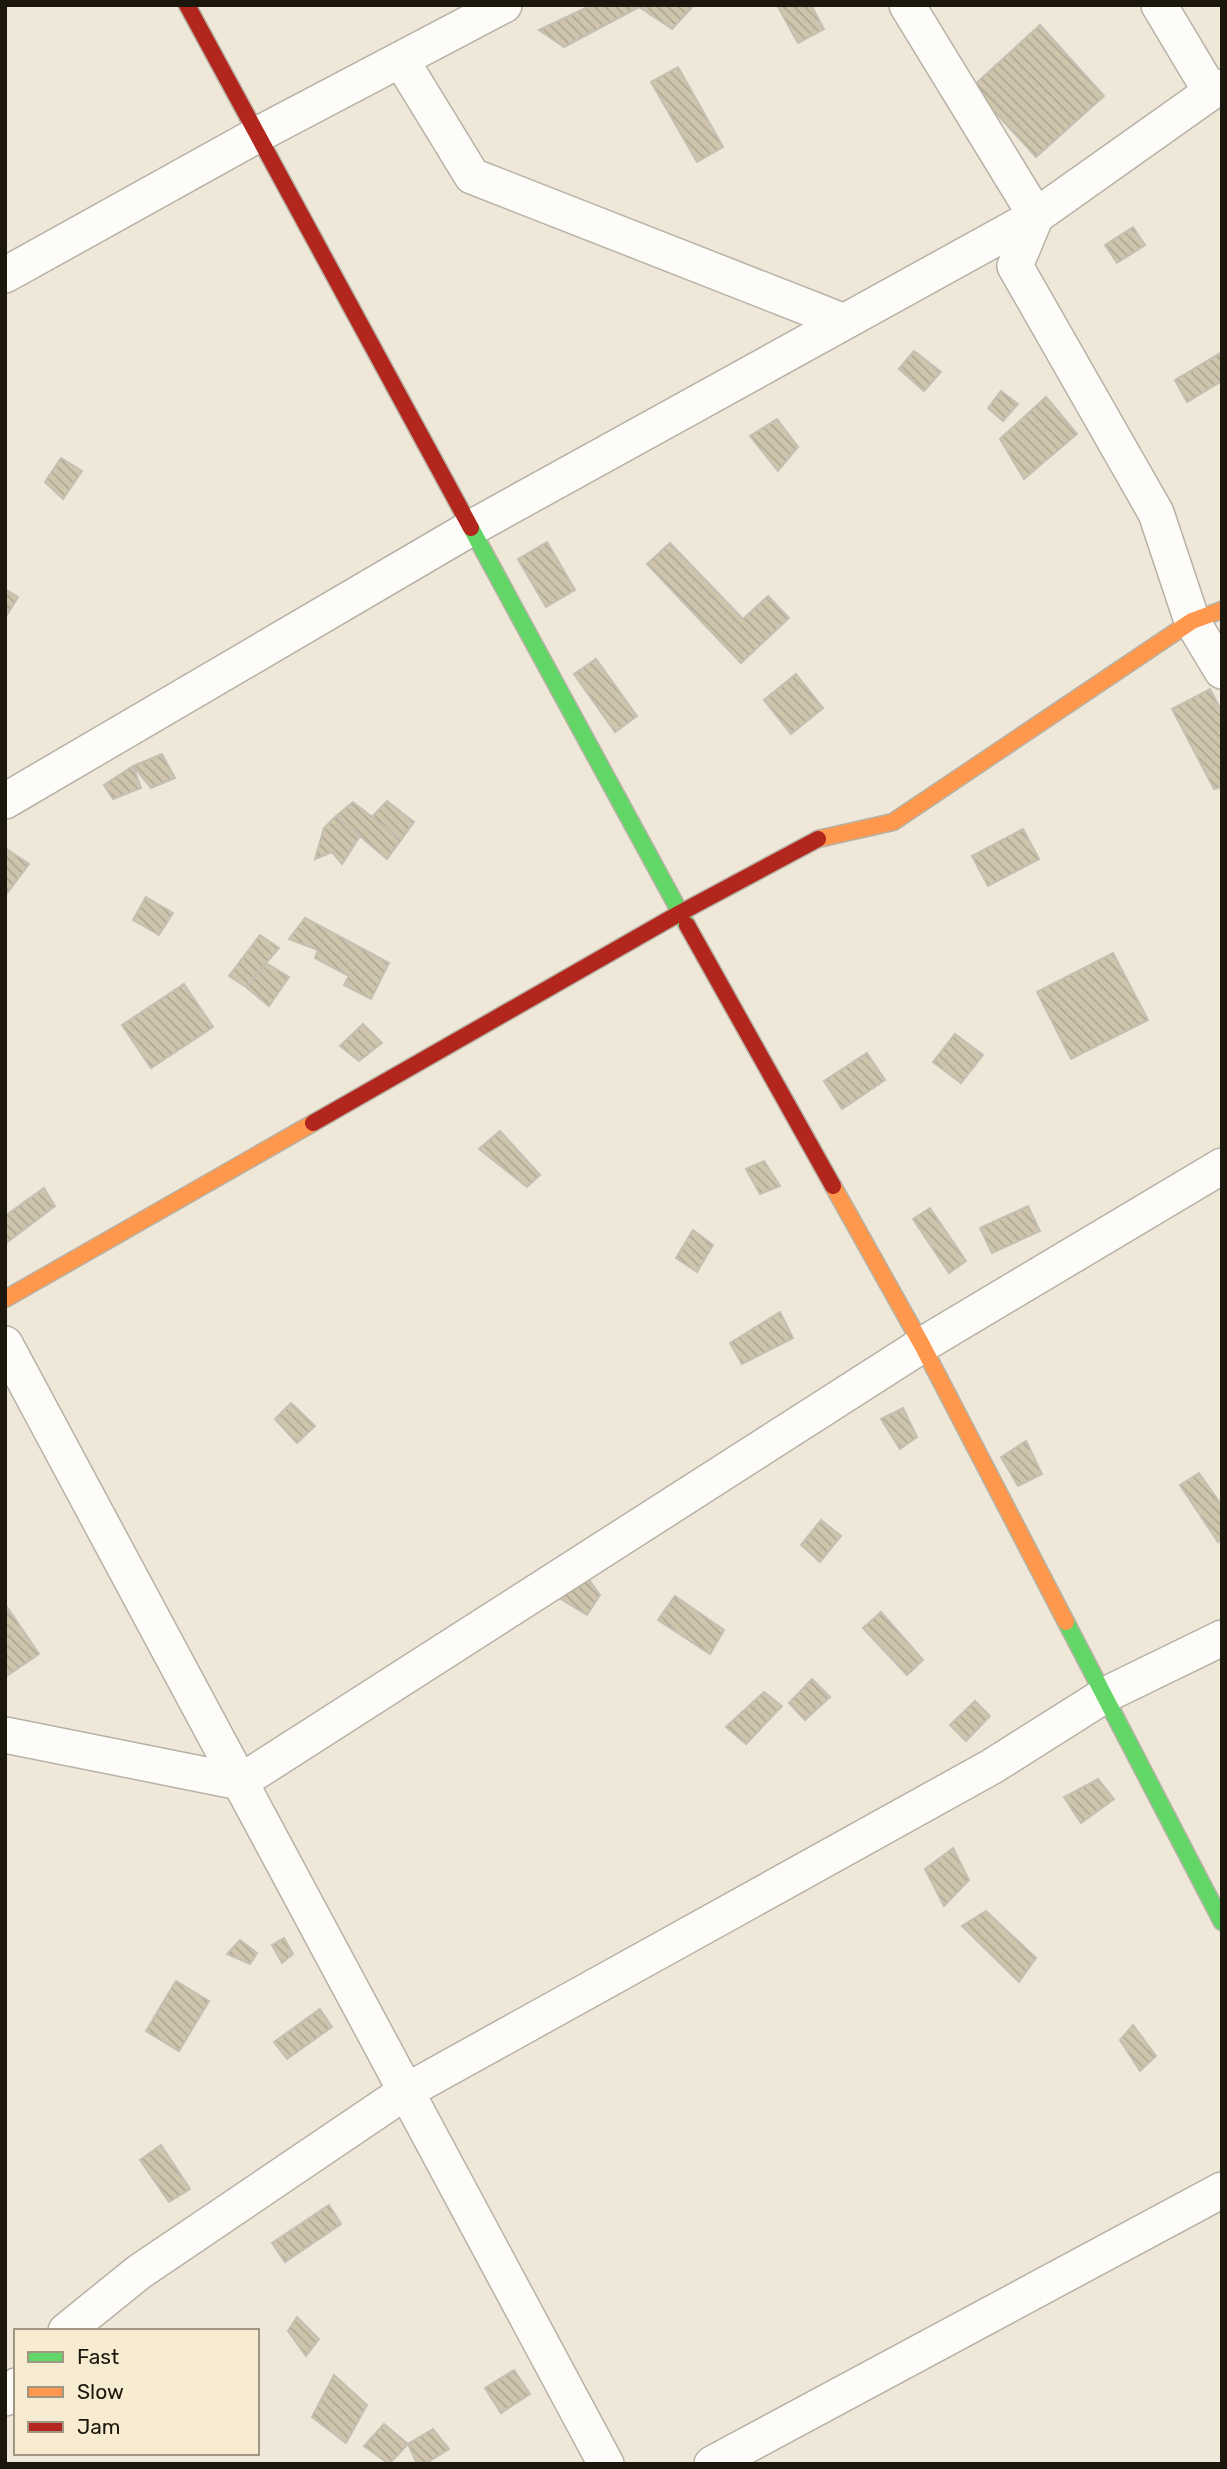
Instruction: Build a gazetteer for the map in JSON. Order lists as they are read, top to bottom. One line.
{"legend":["Fast","Slow","Jam"]}
